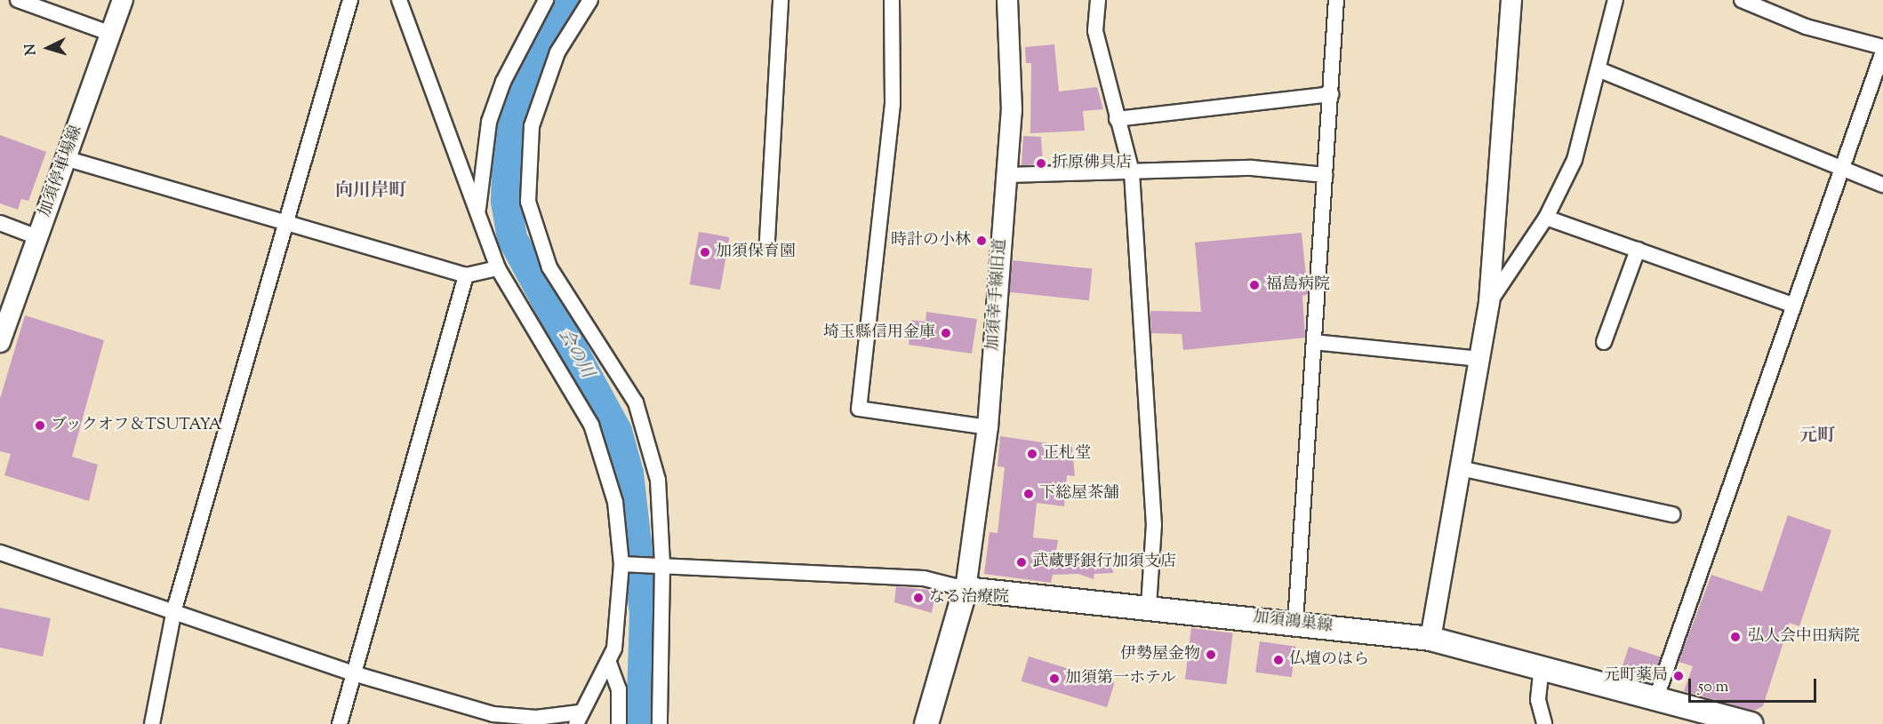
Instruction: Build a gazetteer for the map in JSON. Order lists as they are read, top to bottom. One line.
{"streets":{"main road":["加須鴻巣線"],"street":["加須停車場線","加須幸手線旧道"]},"crossings":[["加須幸手線旧道","加須鴻巣線"]],"districts":["向川岸町","元町"],"water":["会の川"],"places":["折原佛具店","時計の小林","加須保育園","福島病院","埼玉縣信用金庫","ブックオフ＆TSUTAYA","正札堂","下総屋茶舗","武蔵野銀行加須支店","なる治療院","弘人会中田病院","伊勢屋金物","仏壇のはら","元町薬局","加須第一ホテル"],"scale_bar":"50 m","north":"left"}
